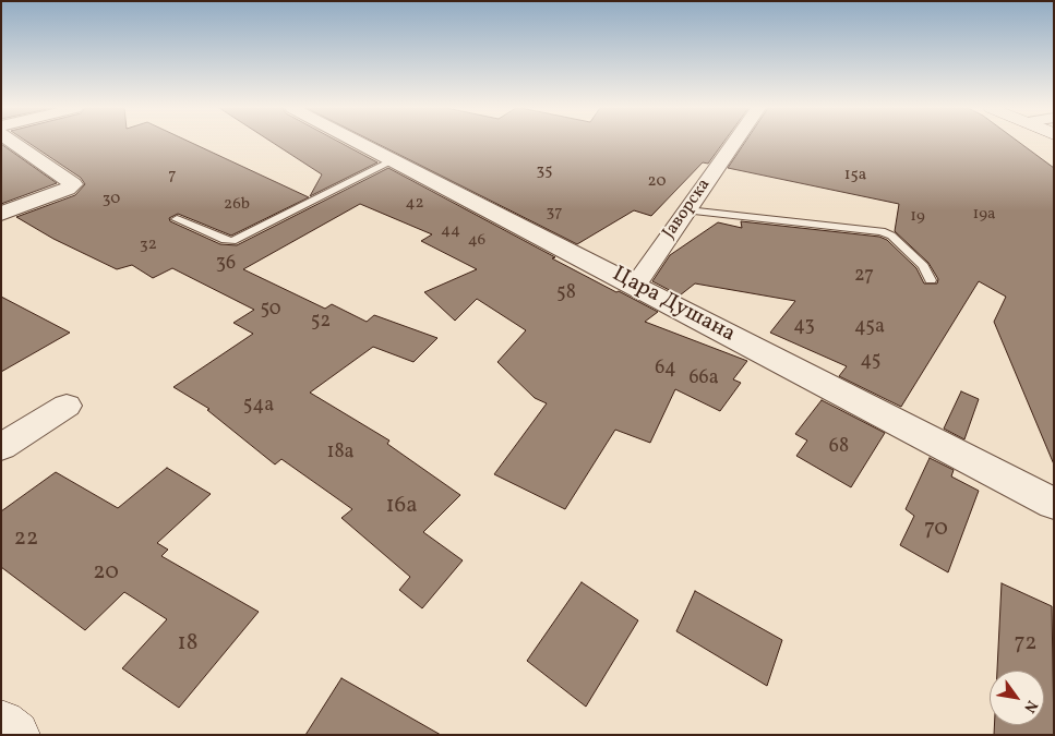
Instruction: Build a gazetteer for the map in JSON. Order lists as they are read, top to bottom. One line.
{"streets":{"street":["Јаворска","Цара Душана"]},"crossings":[["Јаворска","Цара Душана"]],"house_numbers":["35","7","15a","20","30","42","26b","37","19a","19","44","46","32","36","27","58","50","52","43","45a","45","64","66a","54a","68","18a","16a","70","22","20","18","72"],"north":"bottom right"}
